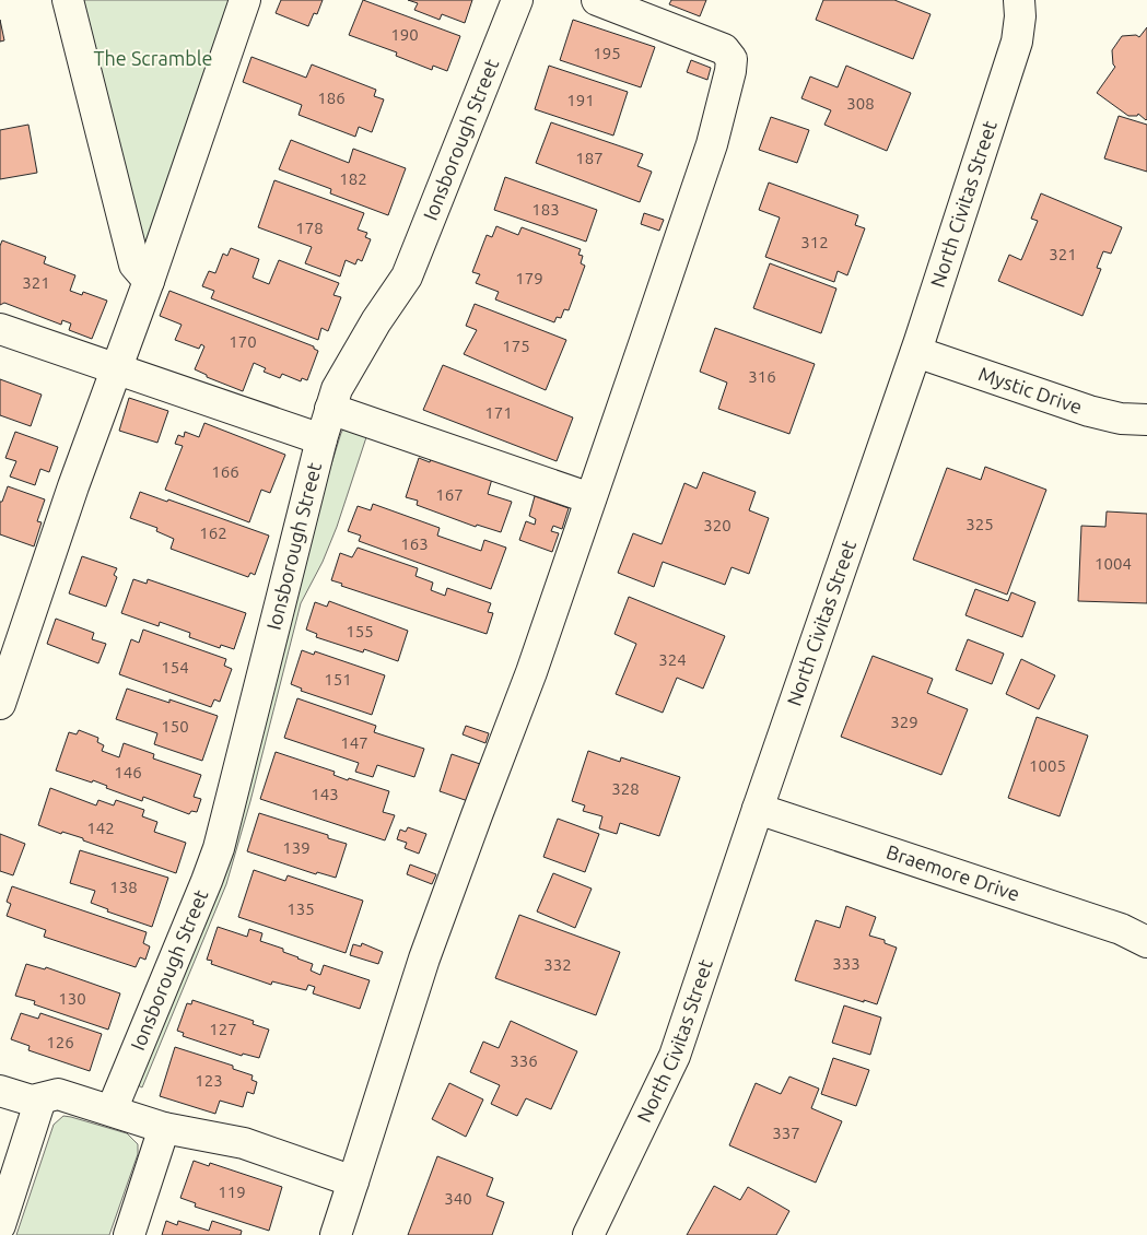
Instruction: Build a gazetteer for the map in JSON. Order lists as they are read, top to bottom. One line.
{"streets":{"street":["Ionsborough Street","North Civitas Street","Mystic Drive","Braemore Drive"]},"crossings":[["North Civitas Street","Mystic Drive"],["North Civitas Street","Braemore Drive"]],"parks":["The Scramble"],"house_numbers":["190","195","186","191","308","187","182","183","178","312","321","179","321","170","175","316","171","166","167","325","320","162","163","1004","155","324","154","151","329","150","147","1005","146","328","143","142","139","138","135","333","332","130","127","126","336","123","337","119","340"]}
